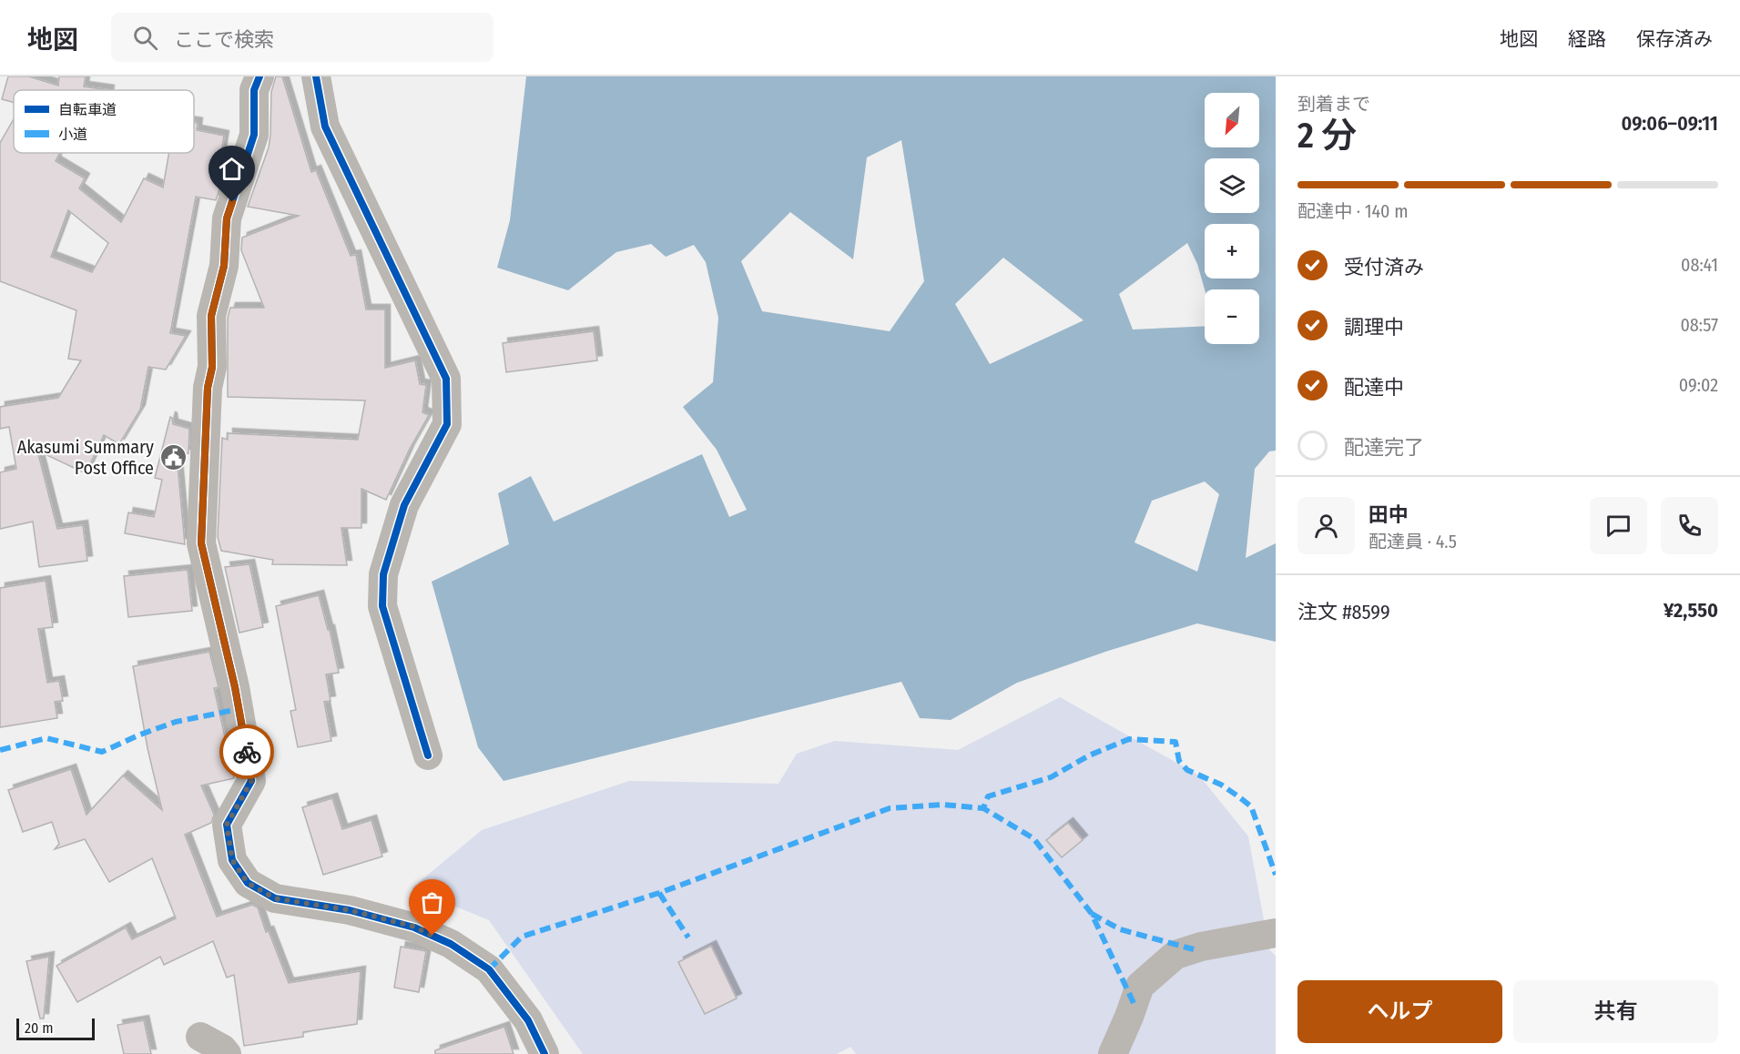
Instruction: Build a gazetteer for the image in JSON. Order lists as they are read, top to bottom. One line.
{"places":{"public building":["Akasumi Summary Post Office"]},"legend":["自転車道","小道"],"scale_bar":"20 m","north":"bottom left","page":{"header":"地図","search":"ここで検索","nav":["地図","経路","保存済み"],"heading":["2 分","到着まで","09:06–09:11"],"panel":["田中","配達員 · 4.5","注文 #8599","¥2,550"],"map_buttons":["+","−"],"bar":"配達中 · 140 m","list":[["受付済み","08:41"],["調理中","08:57"],["配達中","09:02"],"配達完了"],"buttons":["ヘルプ","共有"],"scale":"20 m"}}
